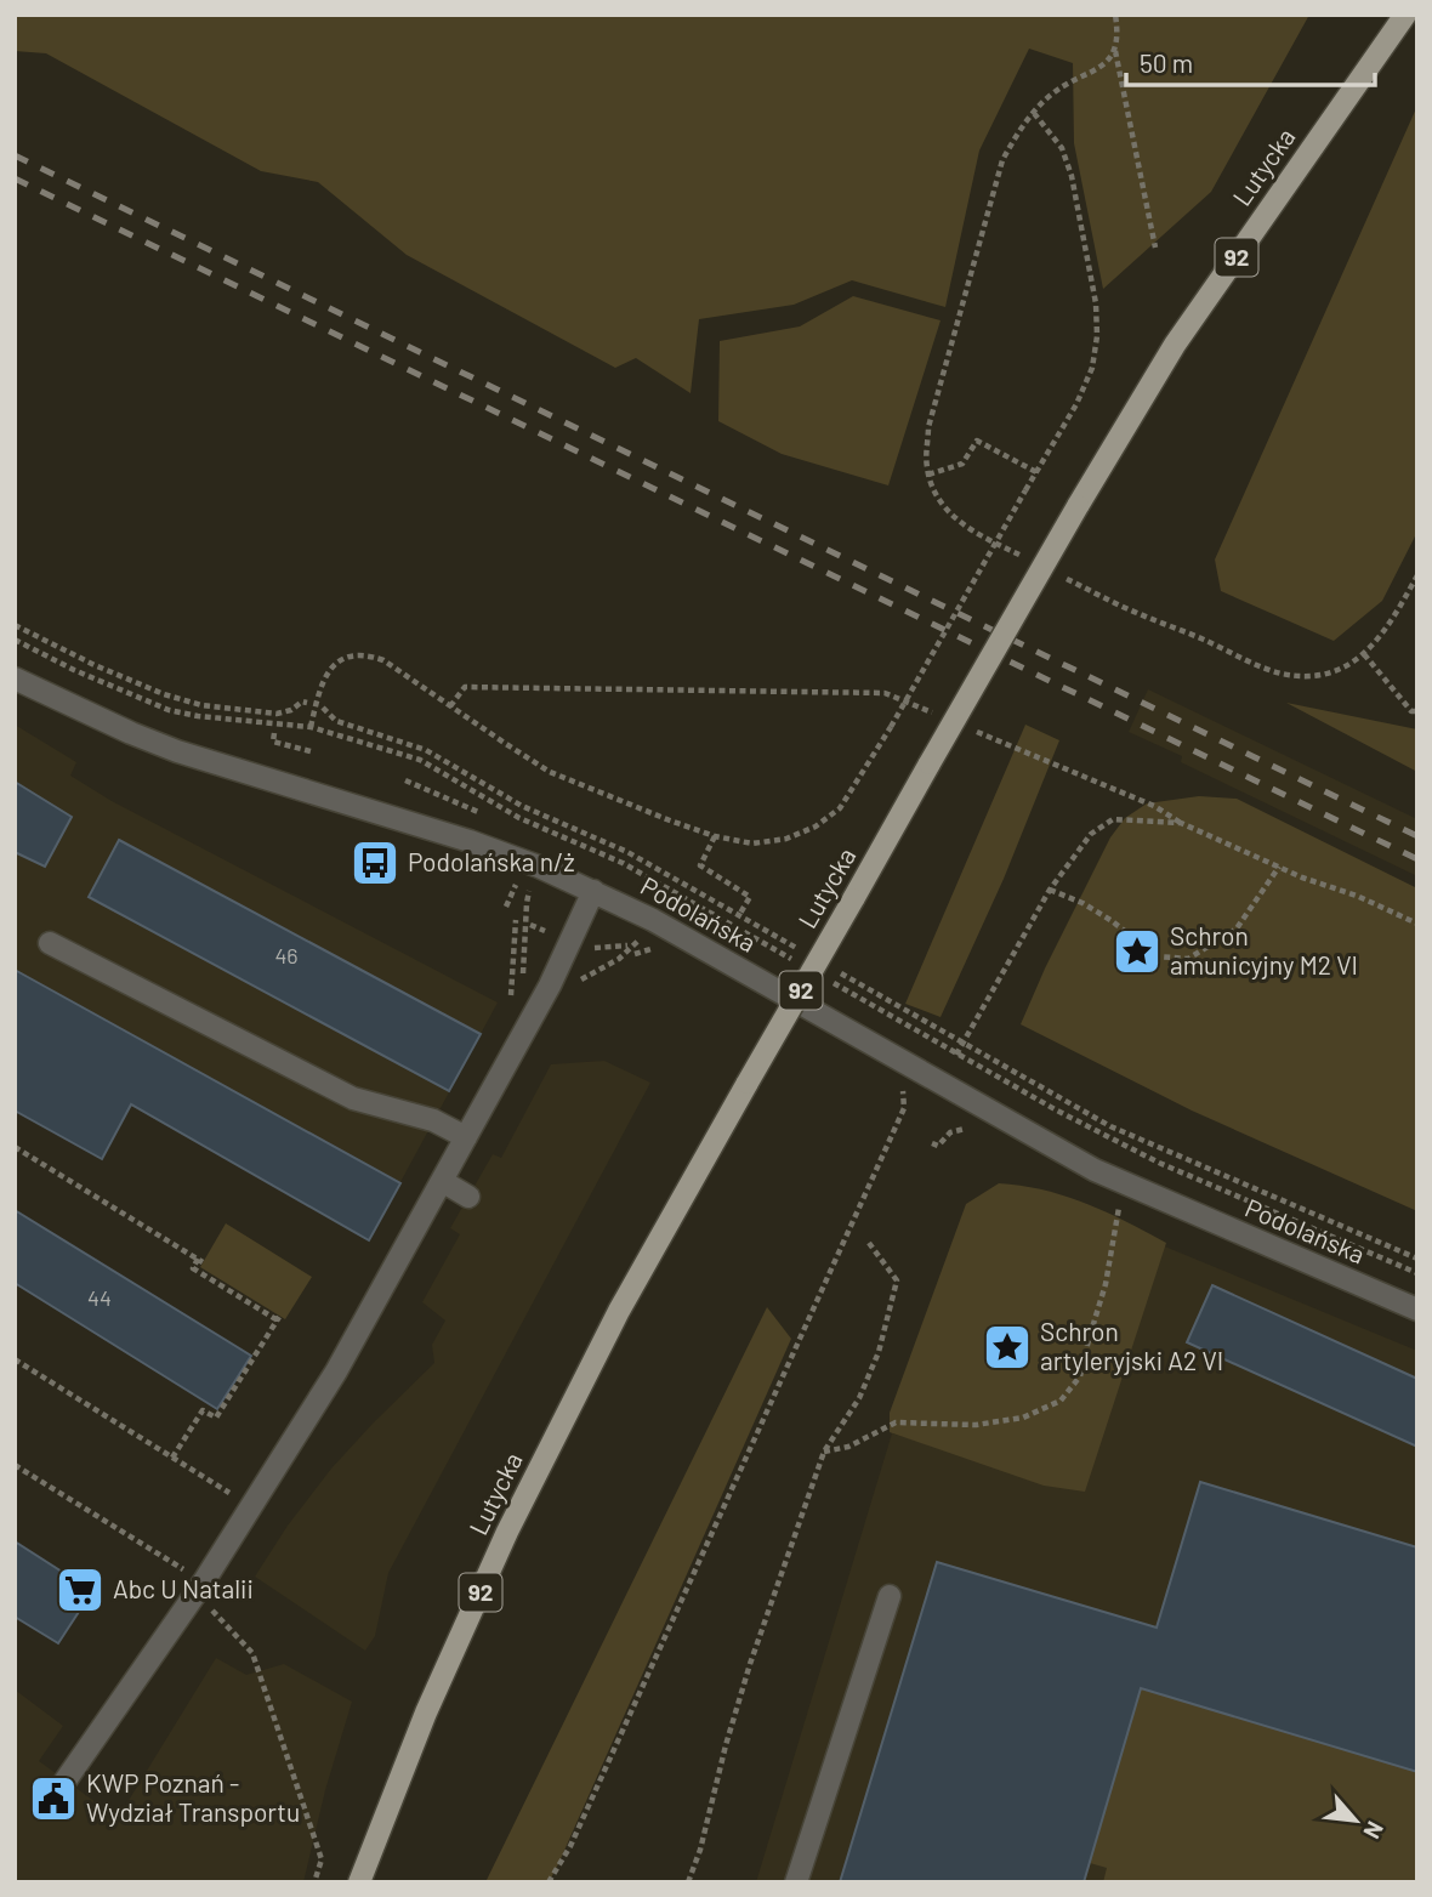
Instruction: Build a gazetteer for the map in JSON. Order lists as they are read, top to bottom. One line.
{"streets":{"main road":["Lutycka","92"],"street":["Podolańska"]},"places":{"bus stop":["Podolańska n/ż"],"place":["Schron amunicyjny M2 VI","Schron artyleryjski A2 VI"],"supermarket":["Abc U Natalii"],"public building":["KWP Poznań - Wydział Transportu"]},"house_numbers":["46","44"],"scale_bar":"50 m","north":"bottom right"}
